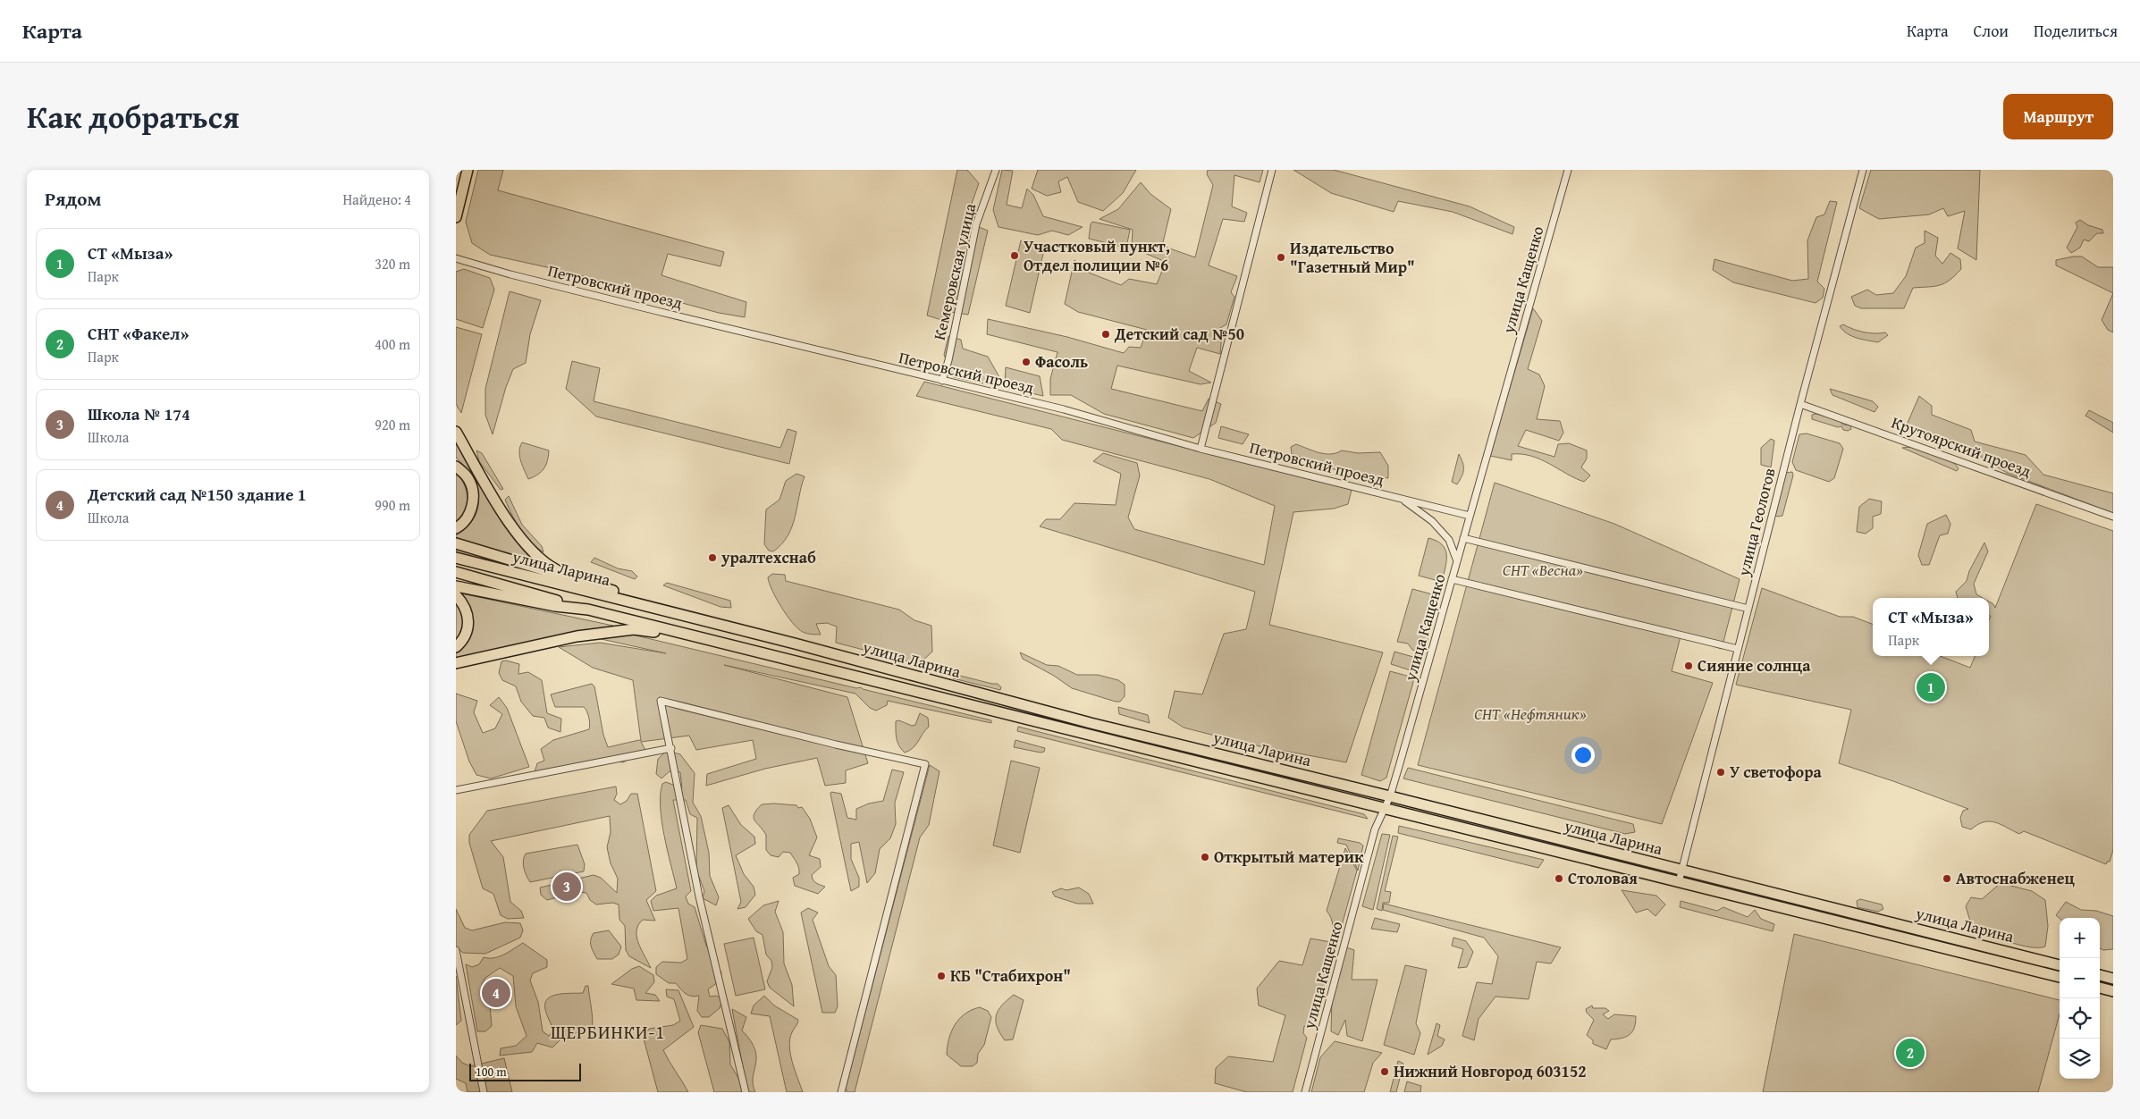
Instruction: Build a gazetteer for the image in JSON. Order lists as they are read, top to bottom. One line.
{"streets":{"main road":["улица Ларина"],"street":["Кемеровская улица","улица Кащенко","Петровский проезд","Крутоярский проезд","улица Геологов"]},"crossings":[["Кемеровская улица","Петровский проезд"],["улица Кащенко","Петровский проезд"],["улица Кащенко","улица Ларина"],["Крутоярский проезд","улица Геологов"],["улица Геологов","улица Ларина"]],"districts":["ЩЕРБИНКИ-1"],"parks":["СНТ «Весна»","СНТ «Нефтяник»"],"places":["Участковый пункт, Отдел полиции №6","Издательство \"Газетный Мир\"","Детский сад №50","Фасоль","уралтехснаб","Сияние солнца","У светофора","Открытый материк","Столовая","Автоснабженец","КБ \"Стабихрон\"","Нижний Новгород 603152"],"scale_bar":"100 m","page":{"header":"Карта","nav":["Карта","Слои","Поделиться"],"title":"Как добраться","buttons":"Маршрут","heading":["Рядом","Найдено: 4"],"list":[{"mark":"1","name":"СТ «Мыза»","note":"Парк","value":"320 m"},{"mark":"2","name":"СНТ «Факел»","note":"Парк","value":"400 m"},{"mark":"3","name":"Школа № 174","note":"Школа","value":"920 m"},{"mark":"4","name":"Детский сад №150 здание 1","note":"Школа","value":"990 m"}],"popup":["СТ «Мыза»","Парк"],"pins":["1","3","4","2"],"map_buttons":["+","−"],"scale":"100 m"}}
